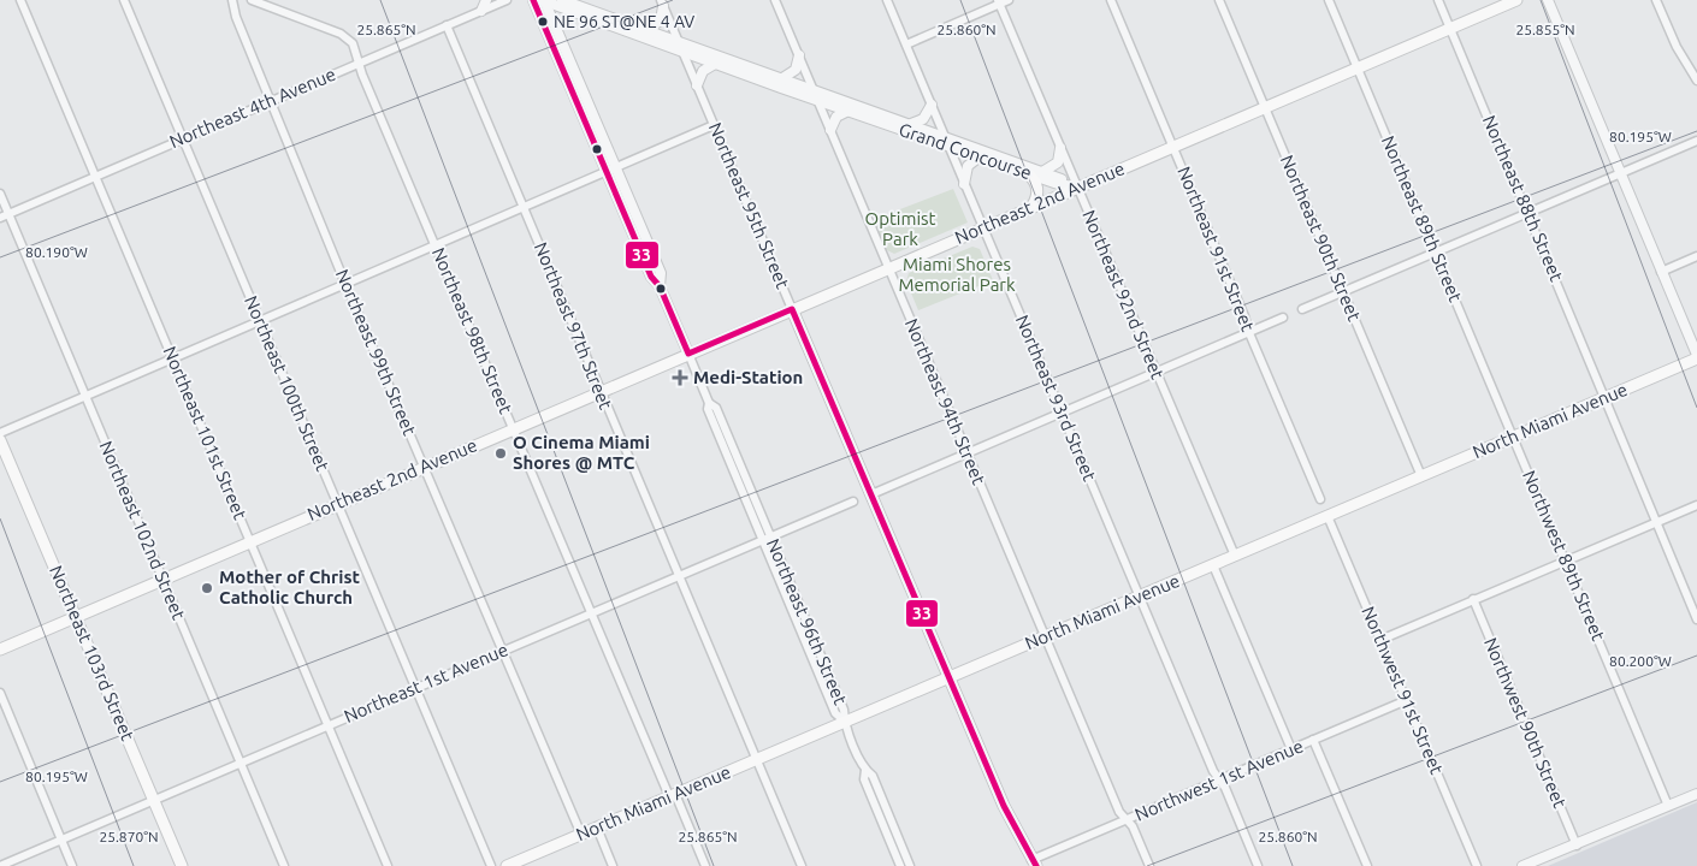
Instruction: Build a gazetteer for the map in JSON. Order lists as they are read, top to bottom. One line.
{"streets":{"main road":["Northeast 2nd Avenue","Northeast 95th Street","North Miami Avenue","Northeast 103rd Street"],"street":["Northeast 4th Avenue","Grand Concourse","Northeast 88th Street","Northeast 89th Street","Northeast 90th Street","Northeast 91st Street","Northeast 92nd Street","Northeast 97th Street","Northeast 98th Street","Northeast 99th Street","Northeast 100th Street","Northeast 93rd Street","Northeast 94th Street","Northeast 101st Street","Northeast 102nd Street","Northwest 89th Street","Northeast 96th Street","Northeast 1st Avenue","Northwest 91st Street","Northwest 90th Street","Northwest 1st Avenue"]},"crossings":[["Northeast 4th Avenue","Northeast 97th Street"],["Northeast 4th Avenue","Northeast 98th Street"],["Northeast 4th Avenue","Northeast 99th Street"],["Northeast 4th Avenue","Northeast 100th Street"],["Northeast 4th Avenue","Northeast 101st Street"],["Northeast 4th Avenue","Northeast 102nd Street"],["Grand Concourse","Northeast 2nd Avenue"],["Grand Concourse","Northeast 95th Street"],["Grand Concourse","Northeast 92nd Street"],["Grand Concourse","Northeast 93rd Street"],["Grand Concourse","Northeast 94th Street"],["Grand Concourse","Northeast 96th Street"],["Northeast 88th Street","Northeast 2nd Avenue"],["Northeast 88th Street","North Miami Avenue"],["Northeast 2nd Avenue","Northeast 95th Street"],["Northeast 2nd Avenue","Northeast 89th Street"],["Northeast 2nd Avenue","Northeast 90th Street"],["Northeast 2nd Avenue","Northeast 91st Street"],["Northeast 2nd Avenue","Northeast 92nd Street"],["Northeast 2nd Avenue","Northeast 97th Street"],["Northeast 2nd Avenue","Northeast 98th Street"],["Northeast 2nd Avenue","Northeast 99th Street"],["Northeast 2nd Avenue","Northeast 100th Street"],["Northeast 2nd Avenue","Northeast 93rd Street"],["Northeast 2nd Avenue","Northeast 94th Street"],["Northeast 2nd Avenue","Northeast 101st Street"],["Northeast 2nd Avenue","Northeast 102nd Street"],["Northeast 2nd Avenue","Northeast 96th Street"],["Northeast 2nd Avenue","Northeast 103rd Street"],["Northeast 95th Street","North Miami Avenue"],["Northeast 95th Street","Northwest 1st Avenue"],["Northeast 89th Street","North Miami Avenue"],["Northeast 89th Street","Northwest 89th Street"],["Northeast 90th Street","North Miami Avenue"],["Northeast 92nd Street","North Miami Avenue"],["Northeast 97th Street","North Miami Avenue"],["Northeast 97th Street","Northeast 1st Avenue"],["Northeast 98th Street","North Miami Avenue"],["Northeast 98th Street","Northeast 1st Avenue"],["Northeast 99th Street","North Miami Avenue"],["Northeast 99th Street","Northeast 1st Avenue"],["Northeast 100th Street","Northeast 1st Avenue"],["Northeast 93rd Street","North Miami Avenue"],["Northeast 93rd Street","Northwest 1st Avenue"],["Northeast 94th Street","North Miami Avenue"],["Northeast 94th Street","Northwest 1st Avenue"],["North Miami Avenue","Northwest 89th Street"],["North Miami Avenue","Northeast 96th Street"],["North Miami Avenue","Northwest 91st Street"],["Northeast 101st Street","Northeast 1st Avenue"],["Northeast 102nd Street","Northeast 1st Avenue"],["Northeast 96th Street","Northeast 1st Avenue"],["Northeast 103rd Street","Northeast 1st Avenue"],["Northwest 91st Street","Northwest 1st Avenue"]],"parks":["Optimist Park","Miami Shores Memorial Park"],"places":{"other":["NE 96 ST@NE 4 AV","O Cinema Miami Shores @ MTC","Mother of Christ Catholic Church"],"health":["Medi-Station"]},"lines":["transit line 33"],"coordinates":["25.865°N","25.860°N","25.855°N","80.195°W","80.190°W","80.200°W","25.870°N"]}
